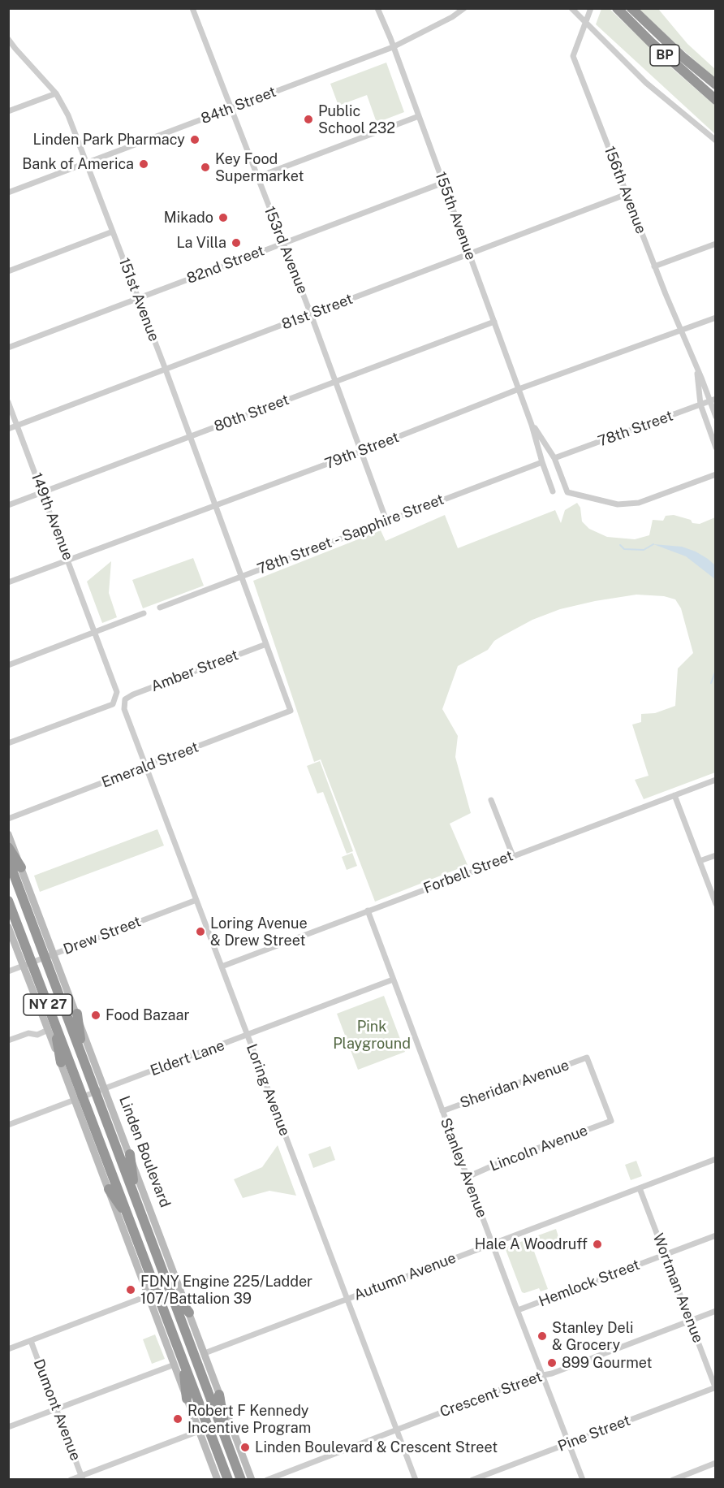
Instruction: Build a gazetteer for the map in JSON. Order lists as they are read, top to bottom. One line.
{"streets":{"highway":["BP","NY 27","Linden Boulevard"],"street":["84th Street","156th Avenue","155th Avenue","153rd Avenue","82nd Street","151st Avenue","81st Street","80th Street","78th Street","79th Street","149th Avenue","78th Street - Sapphire Street","Amber Street","Emerald Street","Forbell Street","Drew Street","Eldert Lane","Sheridan Avenue","Loring Avenue","Lincoln Avenue","Stanley Avenue","Autumn Avenue","Hemlock Street","Wortman Avenue","Crescent Street","Dumont Avenue","Pine Street"]},"crossings":[["84th Street","155th Avenue"],["84th Street","153rd Avenue"],["84th Street","151st Avenue"],["156th Avenue","81st Street"],["156th Avenue","78th Street"],["156th Avenue","79th Street"],["155th Avenue","82nd Street"],["155th Avenue","81st Street"],["155th Avenue","80th Street"],["155th Avenue","78th Street"],["155th Avenue","79th Street"],["155th Avenue","78th Street - Sapphire Street"],["153rd Avenue","82nd Street"],["153rd Avenue","81st Street"],["153rd Avenue","80th Street"],["153rd Avenue","79th Street"],["153rd Avenue","78th Street - Sapphire Street"],["82nd Street","151st Avenue"],["151st Avenue","81st Street"],["151st Avenue","80th Street"],["151st Avenue","79th Street"],["151st Avenue","78th Street - Sapphire Street"],["81st Street","149th Avenue"],["80th Street","149th Avenue"],["79th Street","149th Avenue"],["Amber Street","Emerald Street"],["Amber Street","Loring Avenue"],["Emerald Street","Loring Avenue"],["Forbell Street","Loring Avenue"],["Forbell Street","Stanley Avenue"],["Drew Street","NY 27"],["Drew Street","Loring Avenue"],["Drew Street","Linden Boulevard"],["NY 27","Eldert Lane"],["Eldert Lane","Loring Avenue"],["Eldert Lane","Linden Boulevard"],["Eldert Lane","Stanley Avenue"],["Sheridan Avenue","Lincoln Avenue"],["Sheridan Avenue","Stanley Avenue"],["Loring Avenue","Autumn Avenue"],["Loring Avenue","Crescent Street"],["Lincoln Avenue","Stanley Avenue"],["Linden Boulevard","Autumn Avenue"],["Stanley Avenue","Autumn Avenue"],["Stanley Avenue","Hemlock Street"],["Stanley Avenue","Crescent Street"],["Stanley Avenue","Pine Street"],["Autumn Avenue","Wortman Avenue"],["Hemlock Street","Wortman Avenue"],["Wortman Avenue","Crescent Street"],["Wortman Avenue","Pine Street"]],"parks":["Pink Playground"],"places":["Public School 232","Linden Park Pharmacy","Bank of America","Key Food Supermarket","Mikado","La Villa","Loring Avenue & Drew Street","Food Bazaar","Hale A Woodruff","FDNY Engine 225/Ladder 107/Battalion 39","Stanley Deli & Grocery","899 Gourmet","Robert F Kennedy Incentive Program","Linden Boulevard & Crescent Street"]}
